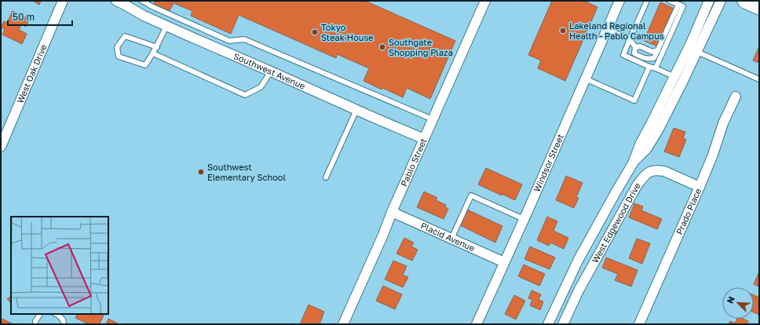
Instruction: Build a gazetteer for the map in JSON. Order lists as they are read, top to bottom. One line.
{"streets":{"street":["Southwest Avenue","West Oak Drive","Pablo Street","Windsor Street","Prado Place","West Edgewood Drive","Placid Avenue"]},"crossings":[["Southwest Avenue","Pablo Street"],["Pablo Street","Placid Avenue"],["Windsor Street","Placid Avenue"],["Prado Place","West Edgewood Drive"]],"places":["Lakeland Regional Health - Pablo Campus","Tokyo Steak House","Southgate Shopping Plaza","Southwest Elementary School"],"scale_bar":"50 m","north":"top left"}
